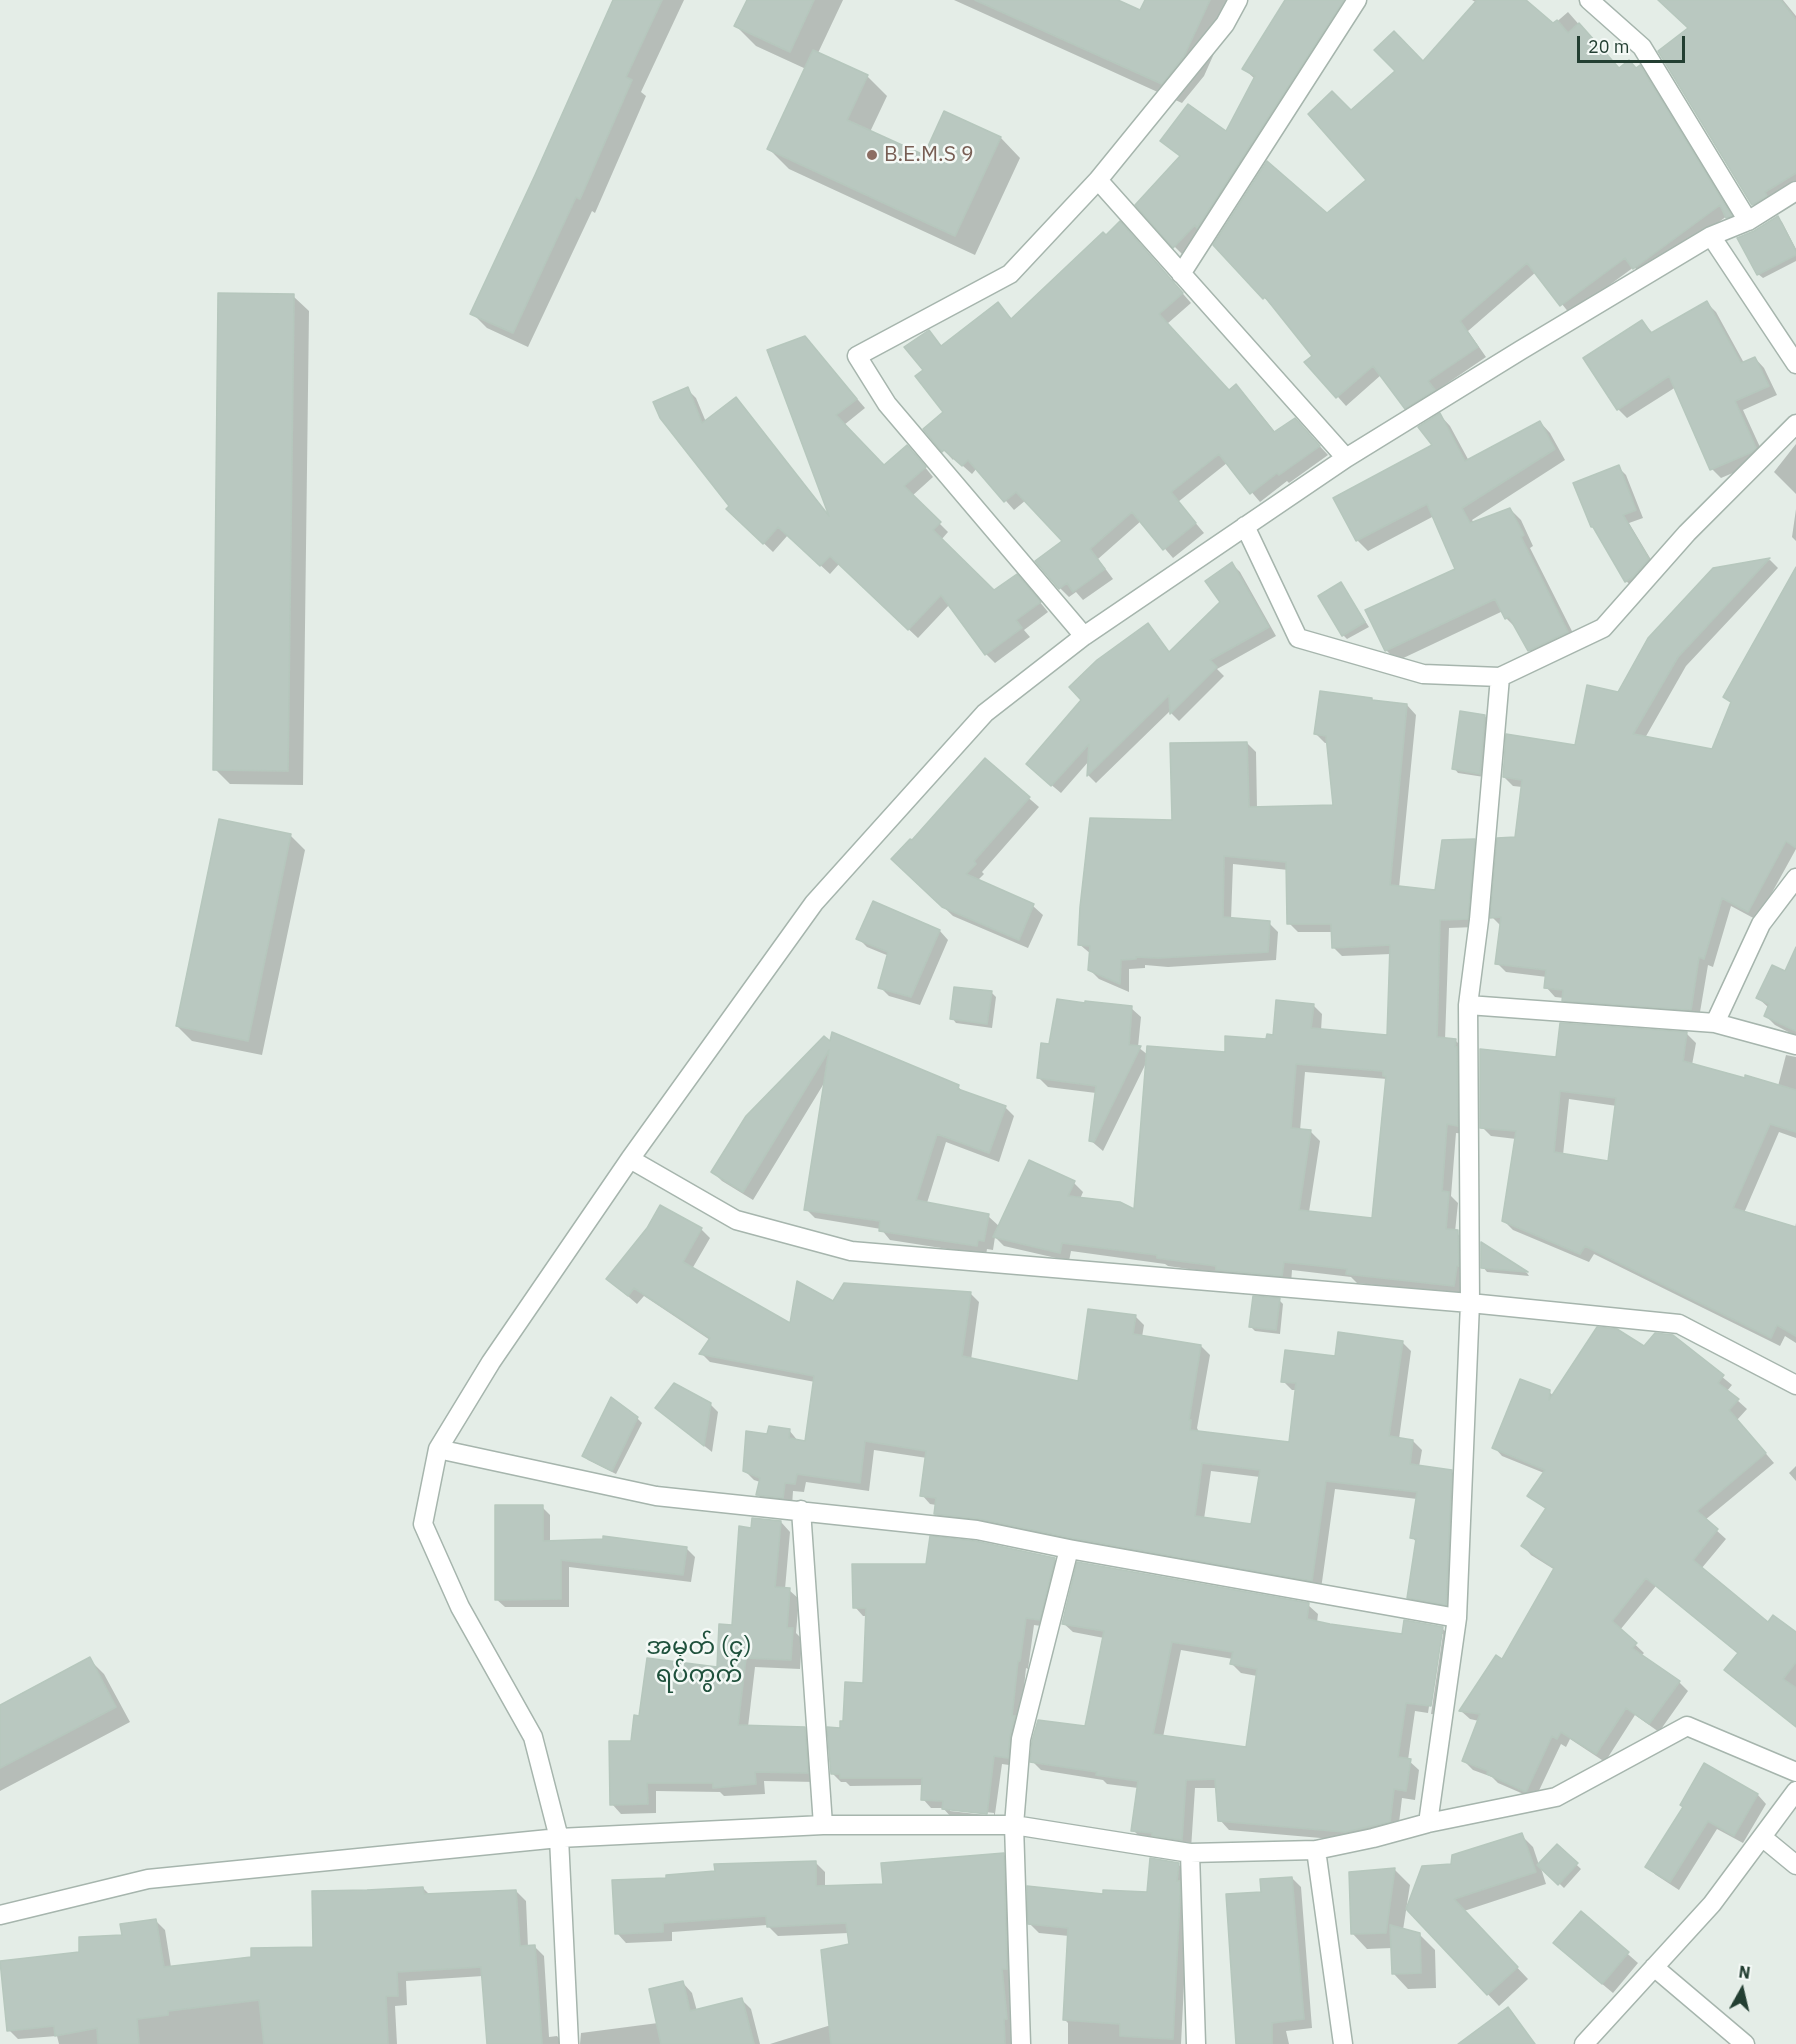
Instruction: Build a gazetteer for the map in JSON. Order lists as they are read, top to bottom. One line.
{"districts":["အမှတ် (၄) ရပ်ကွက်"],"places":["B.E.M.S 9"],"scale_bar":"20 m","north":"top"}
